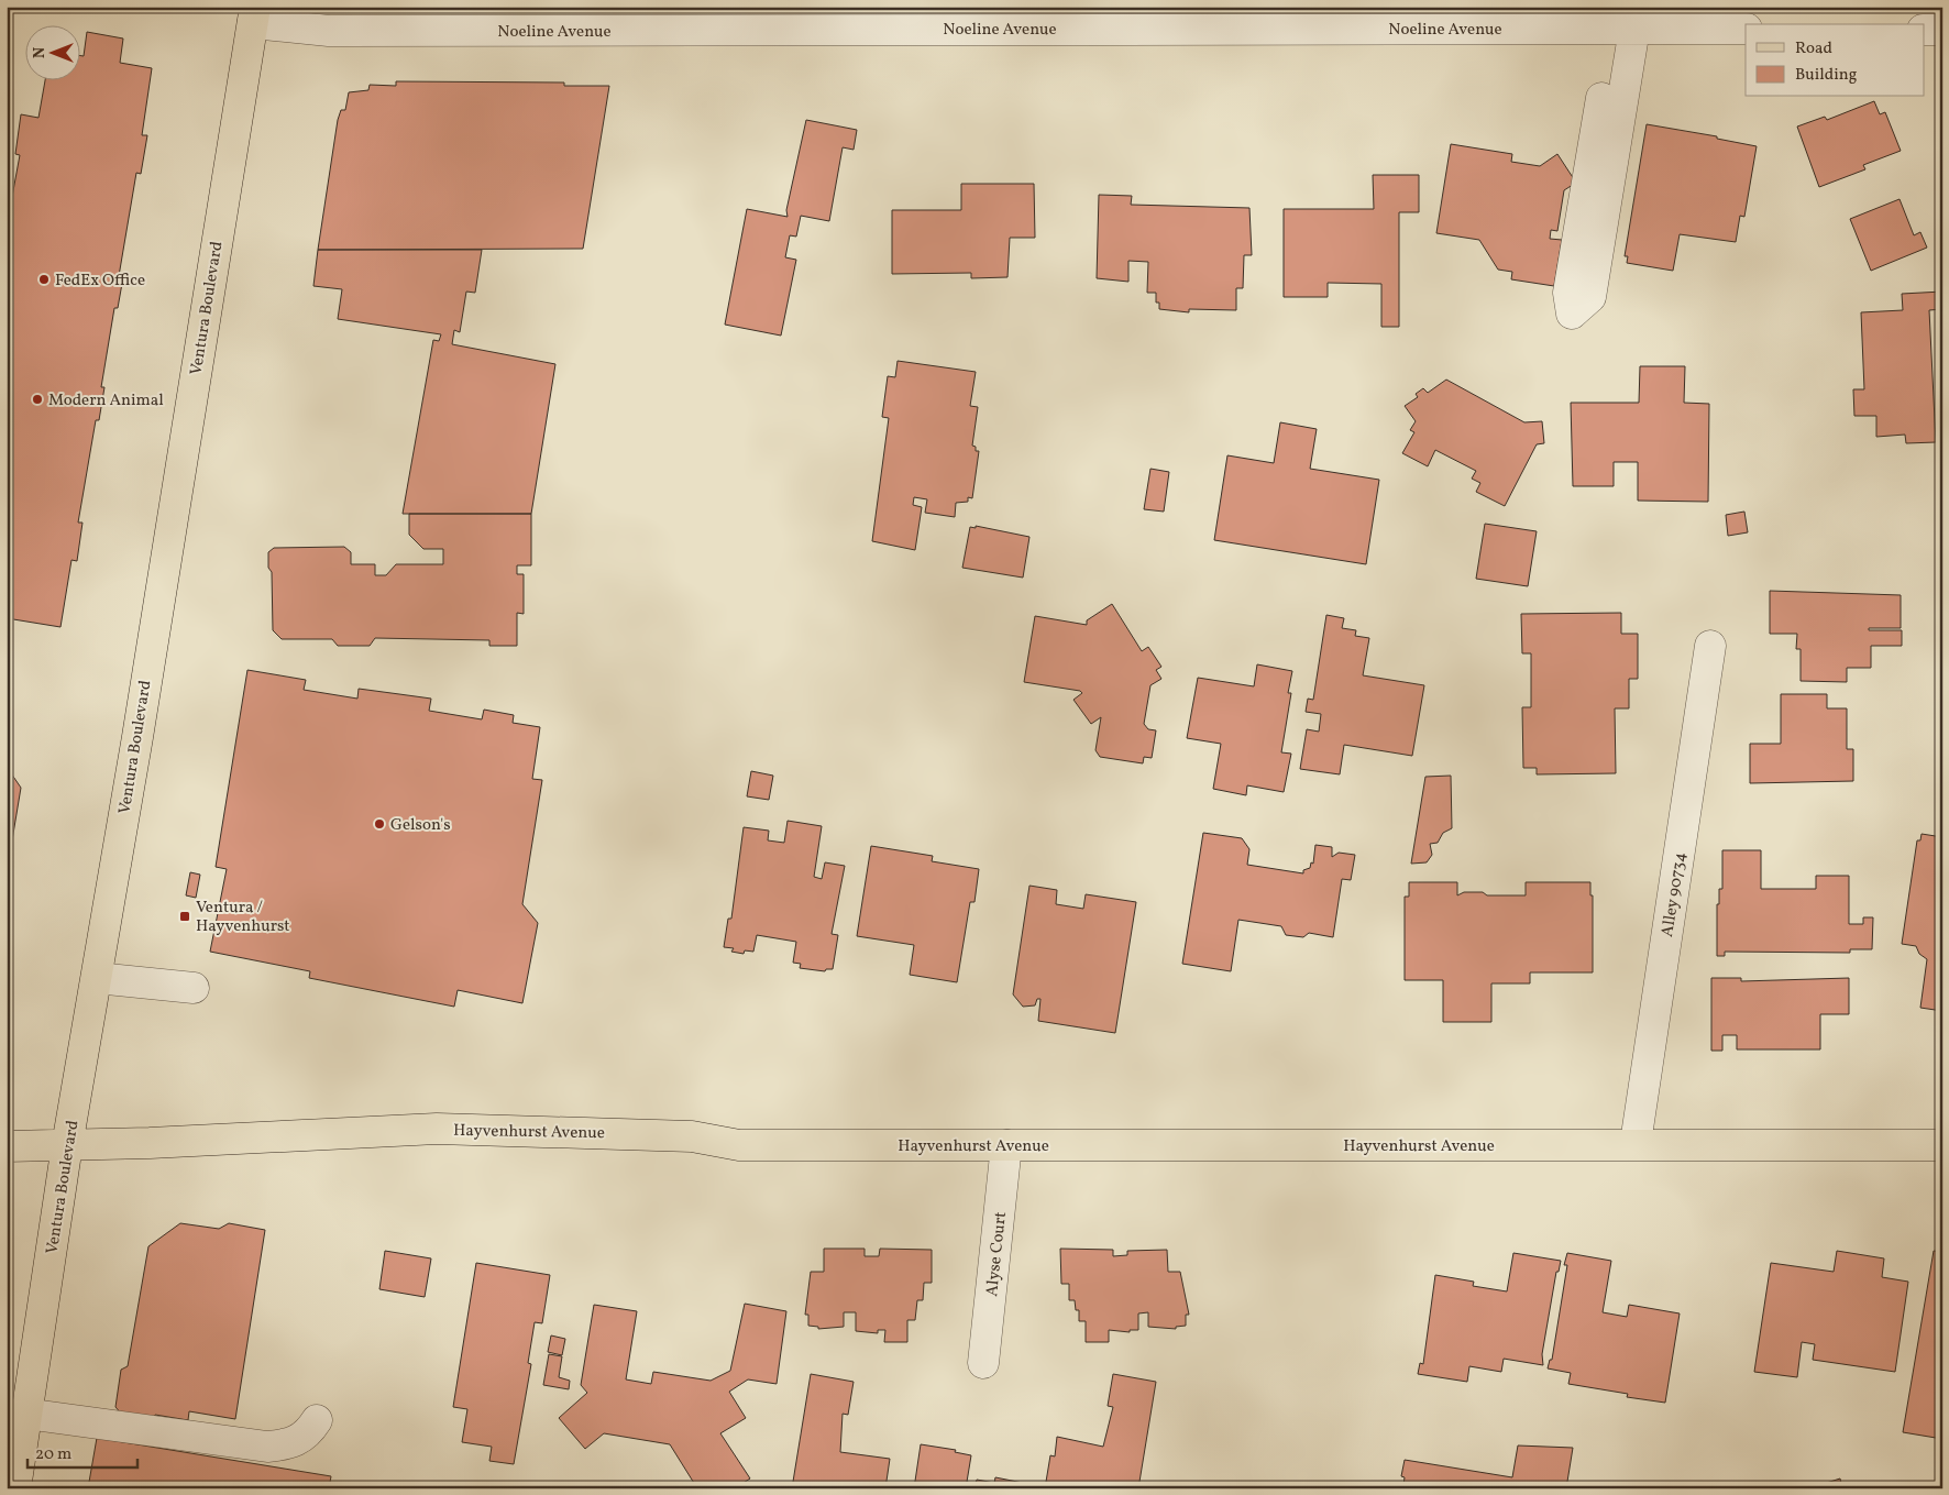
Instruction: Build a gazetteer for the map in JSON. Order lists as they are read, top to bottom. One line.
{"streets":{"main road":["Ventura Boulevard","Hayvenhurst Avenue"],"street":["Noeline Avenue","Alley 90734","Alyse Court"]},"crossings":[["Noeline Avenue","Ventura Boulevard"],["Ventura Boulevard","Hayvenhurst Avenue"],["Alley 90734","Hayvenhurst Avenue"],["Hayvenhurst Avenue","Alyse Court"]],"places":{"other":["FedEx Office","Modern Animal","Gelson's"],"transit":["Ventura / Hayvenhurst"]},"legend":["Road","Building"],"scale_bar":"20 m","north":"left"}
